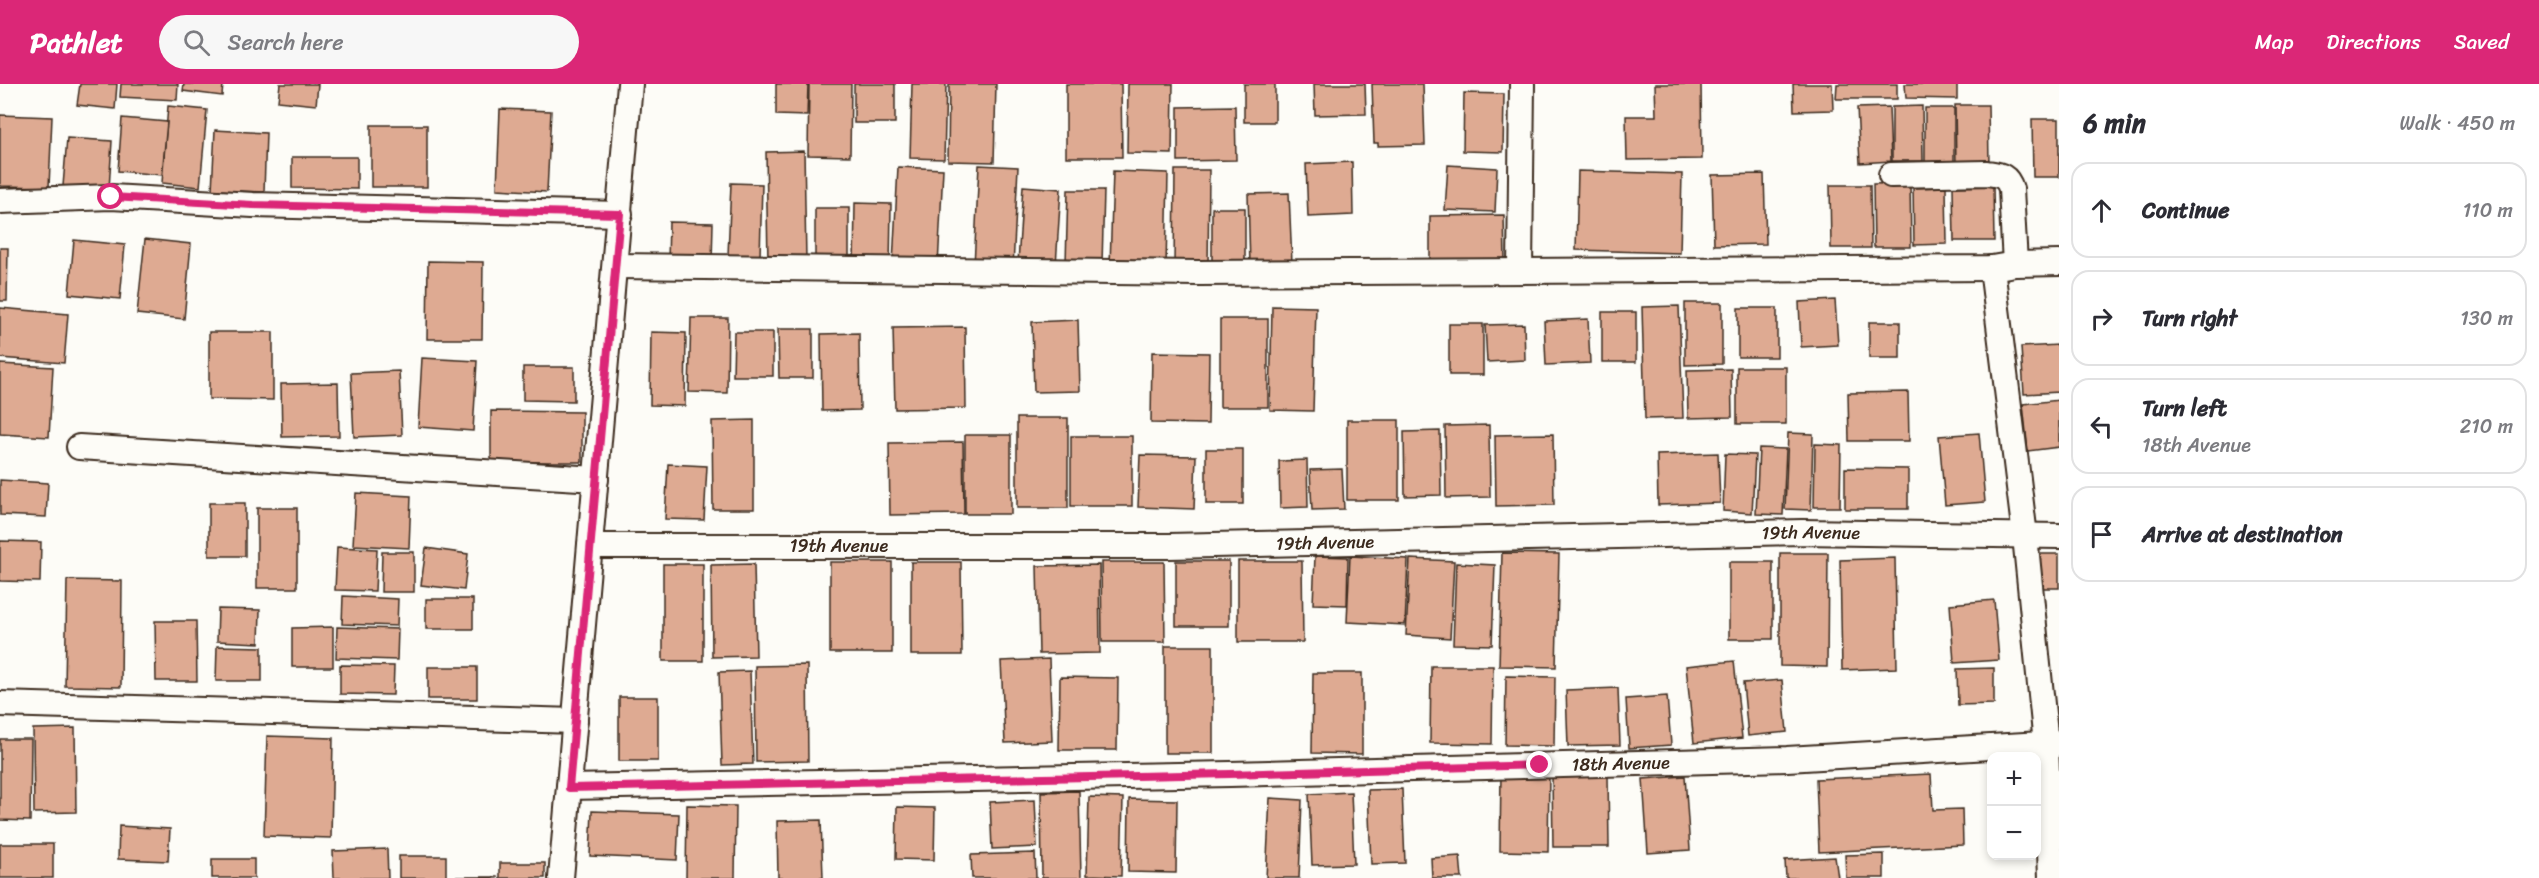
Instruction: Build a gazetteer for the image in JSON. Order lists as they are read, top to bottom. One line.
{"streets":{"street":["19th Avenue","18th Avenue"]},"page":{"header":"Pathlet","search":"Search here","nav":["Map","Directions","Saved"],"heading":["6 min","Walk · 450 m"],"list":[["Continue","110 m"],["Turn right","130 m"],["Turn left","18th Avenue","210 m"],"Arrive at destination"],"map_buttons":["+","−"]}}
